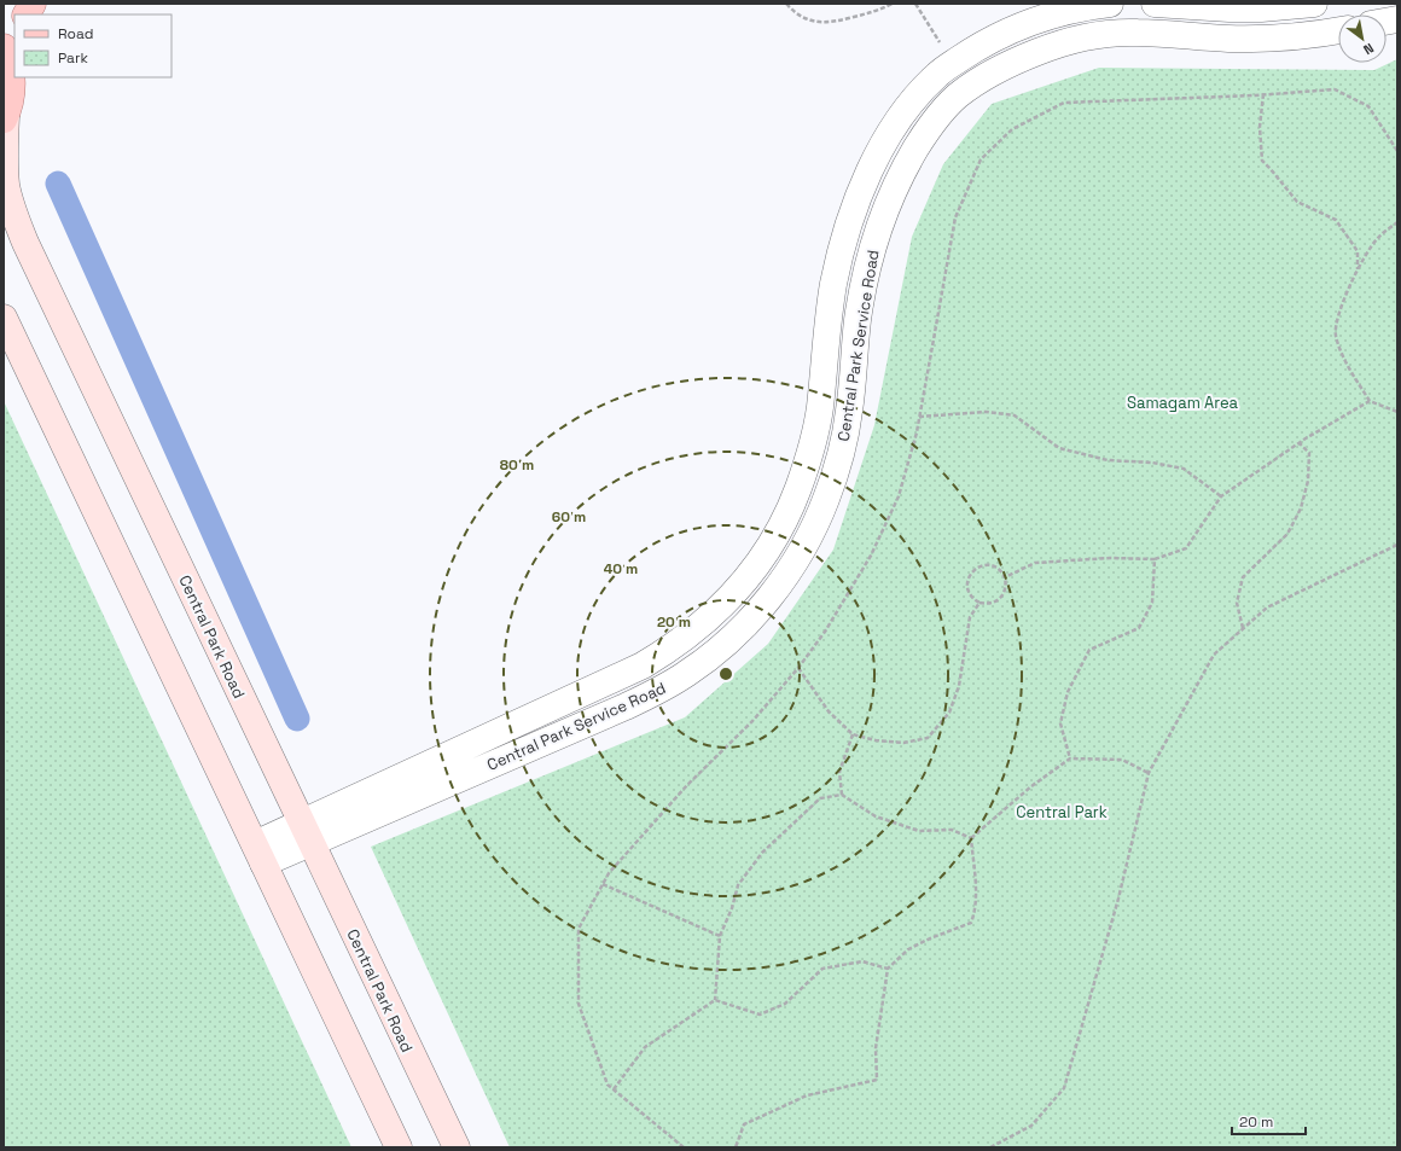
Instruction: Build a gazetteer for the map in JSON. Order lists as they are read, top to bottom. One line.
{"streets":{"main road":["Central Park Road"],"street":["Central Park Service Road"]},"crossings":[["Central Park Service Road","Central Park Road"]],"parks":["Samagam Area","Central Park"],"legend":["Road","Park"],"scale_bar":"20 m","north":"bottom right","rings":["80 m","60 m","40 m","20 m"]}
